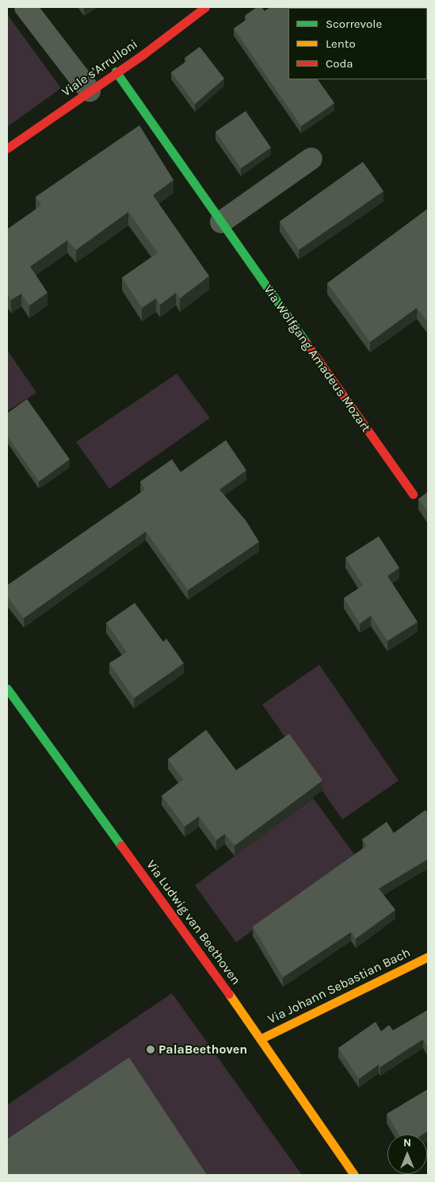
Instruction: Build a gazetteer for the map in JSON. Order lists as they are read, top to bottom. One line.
{"streets":{"street":["Viale s'Arrulloni","Via Wolfgang Amadeus Mozart","Via Ludwig van Beethoven","Via Johann Sebastian Bach"]},"crossings":[["Viale s'Arrulloni","Via Wolfgang Amadeus Mozart"],["Via Ludwig van Beethoven","Via Johann Sebastian Bach"]],"places":["PalaBeethoven"],"legend":["Scorrevole","Lento","Coda"],"north":"top"}
